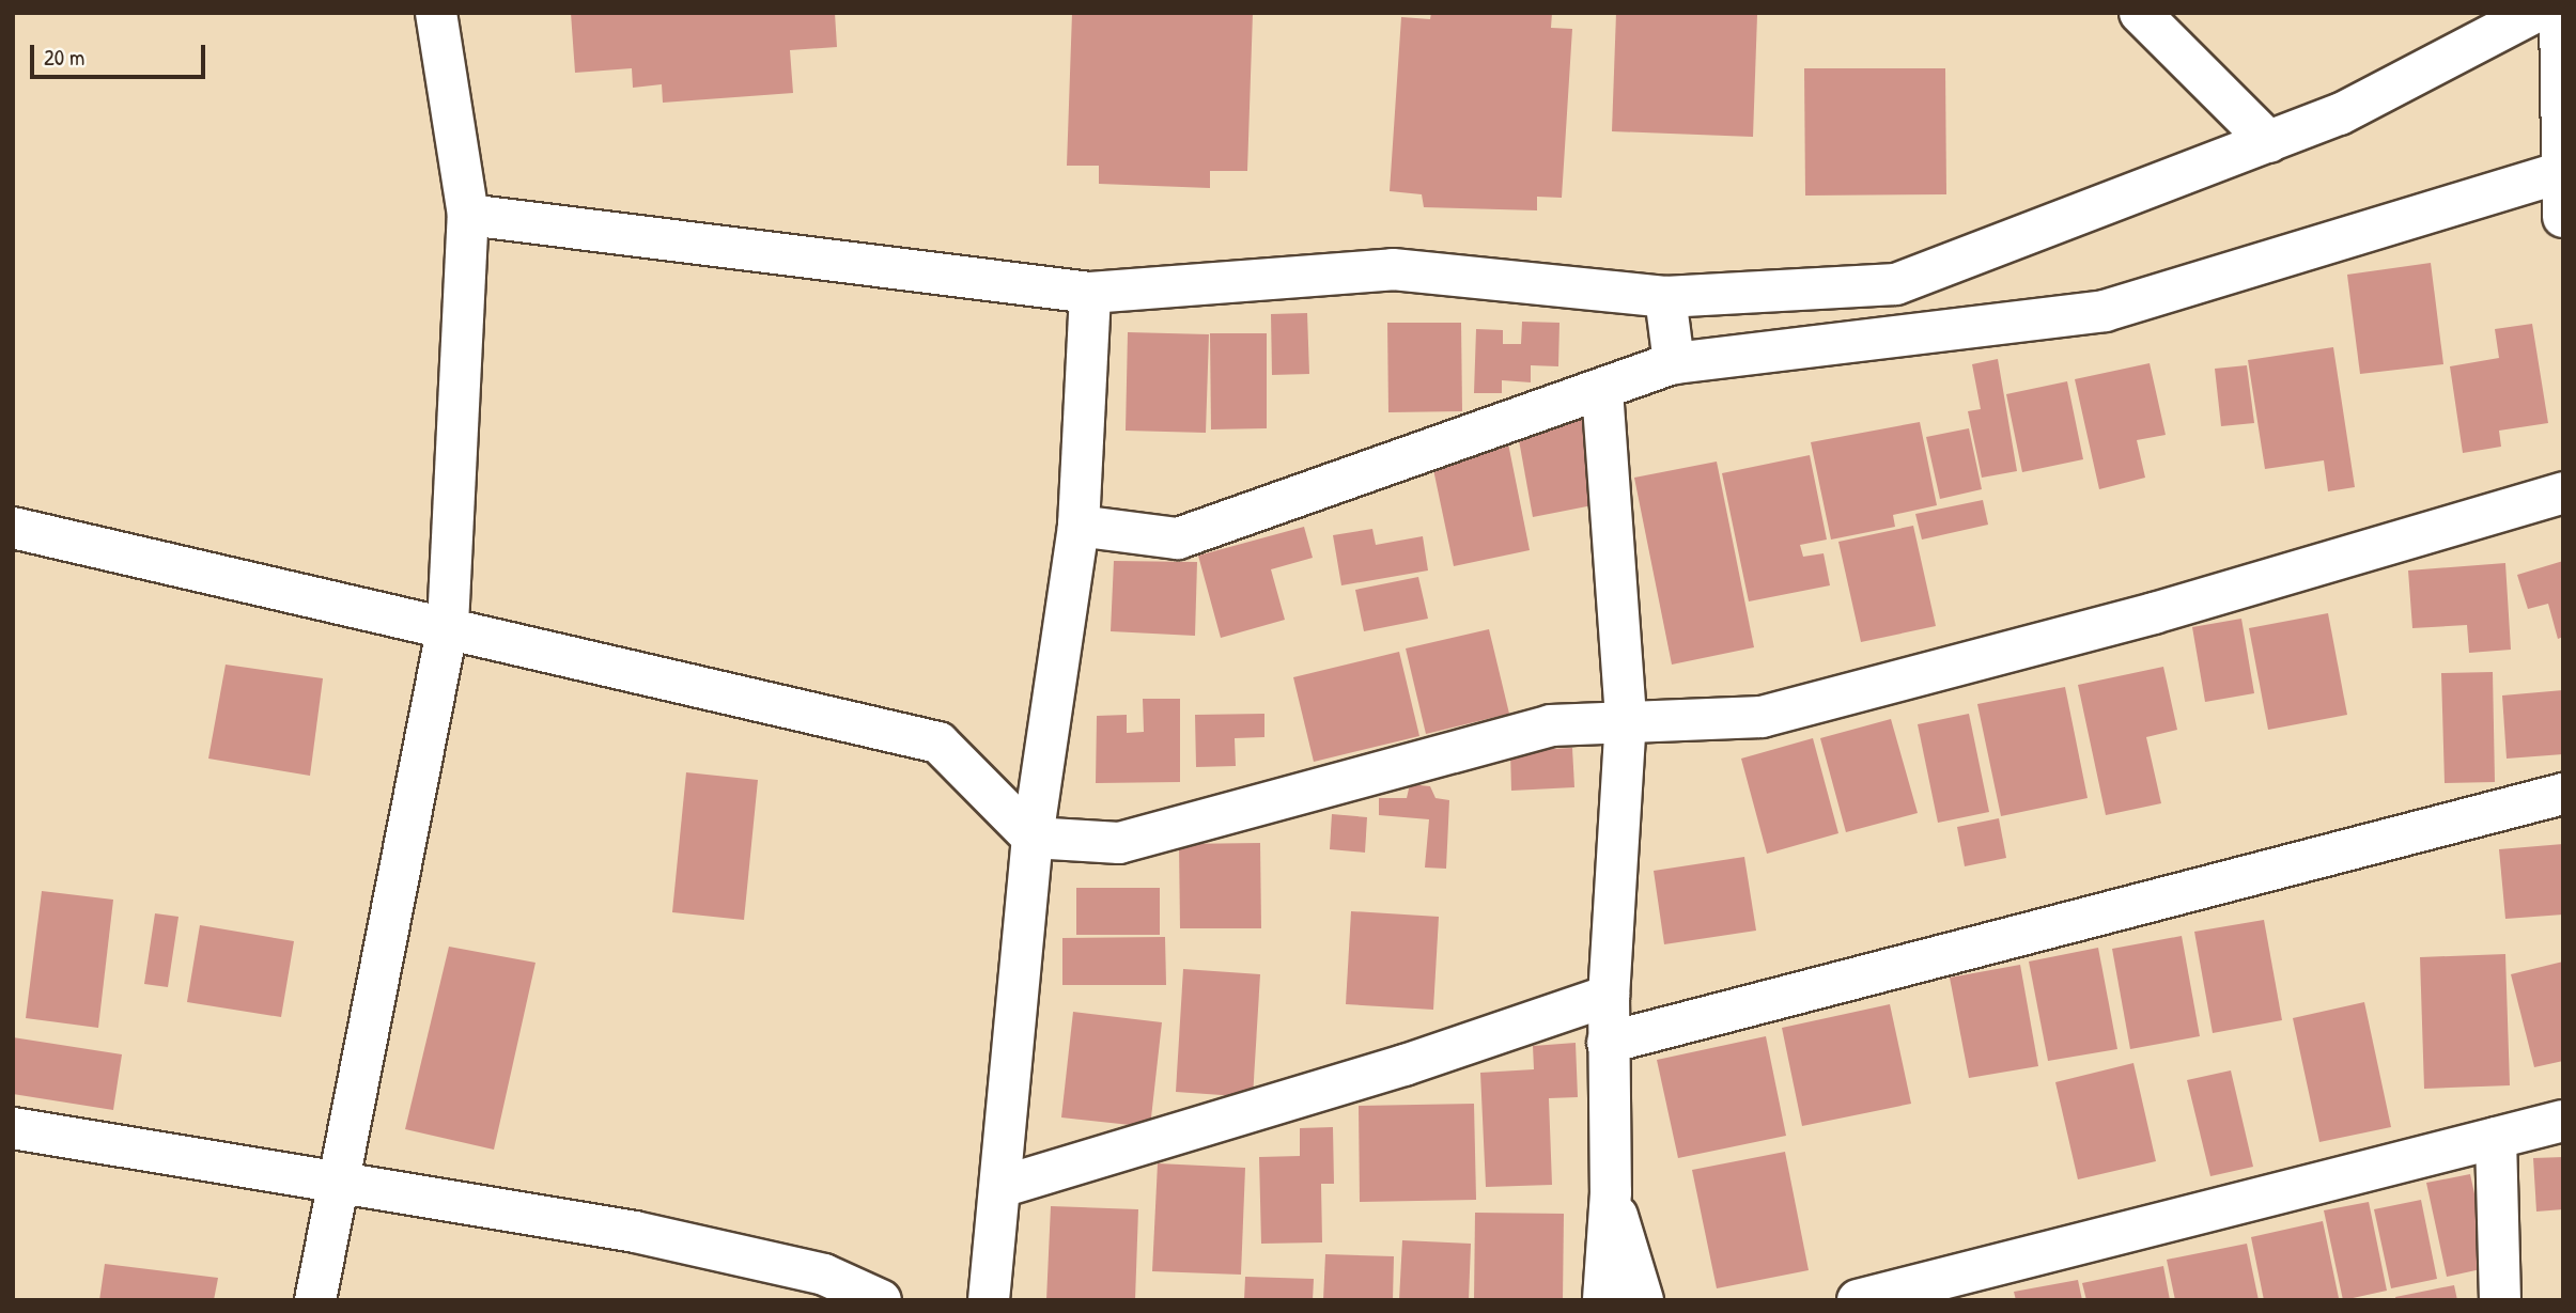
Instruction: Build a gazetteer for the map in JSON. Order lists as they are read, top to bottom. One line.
{"scale_bar":"20 m"}
